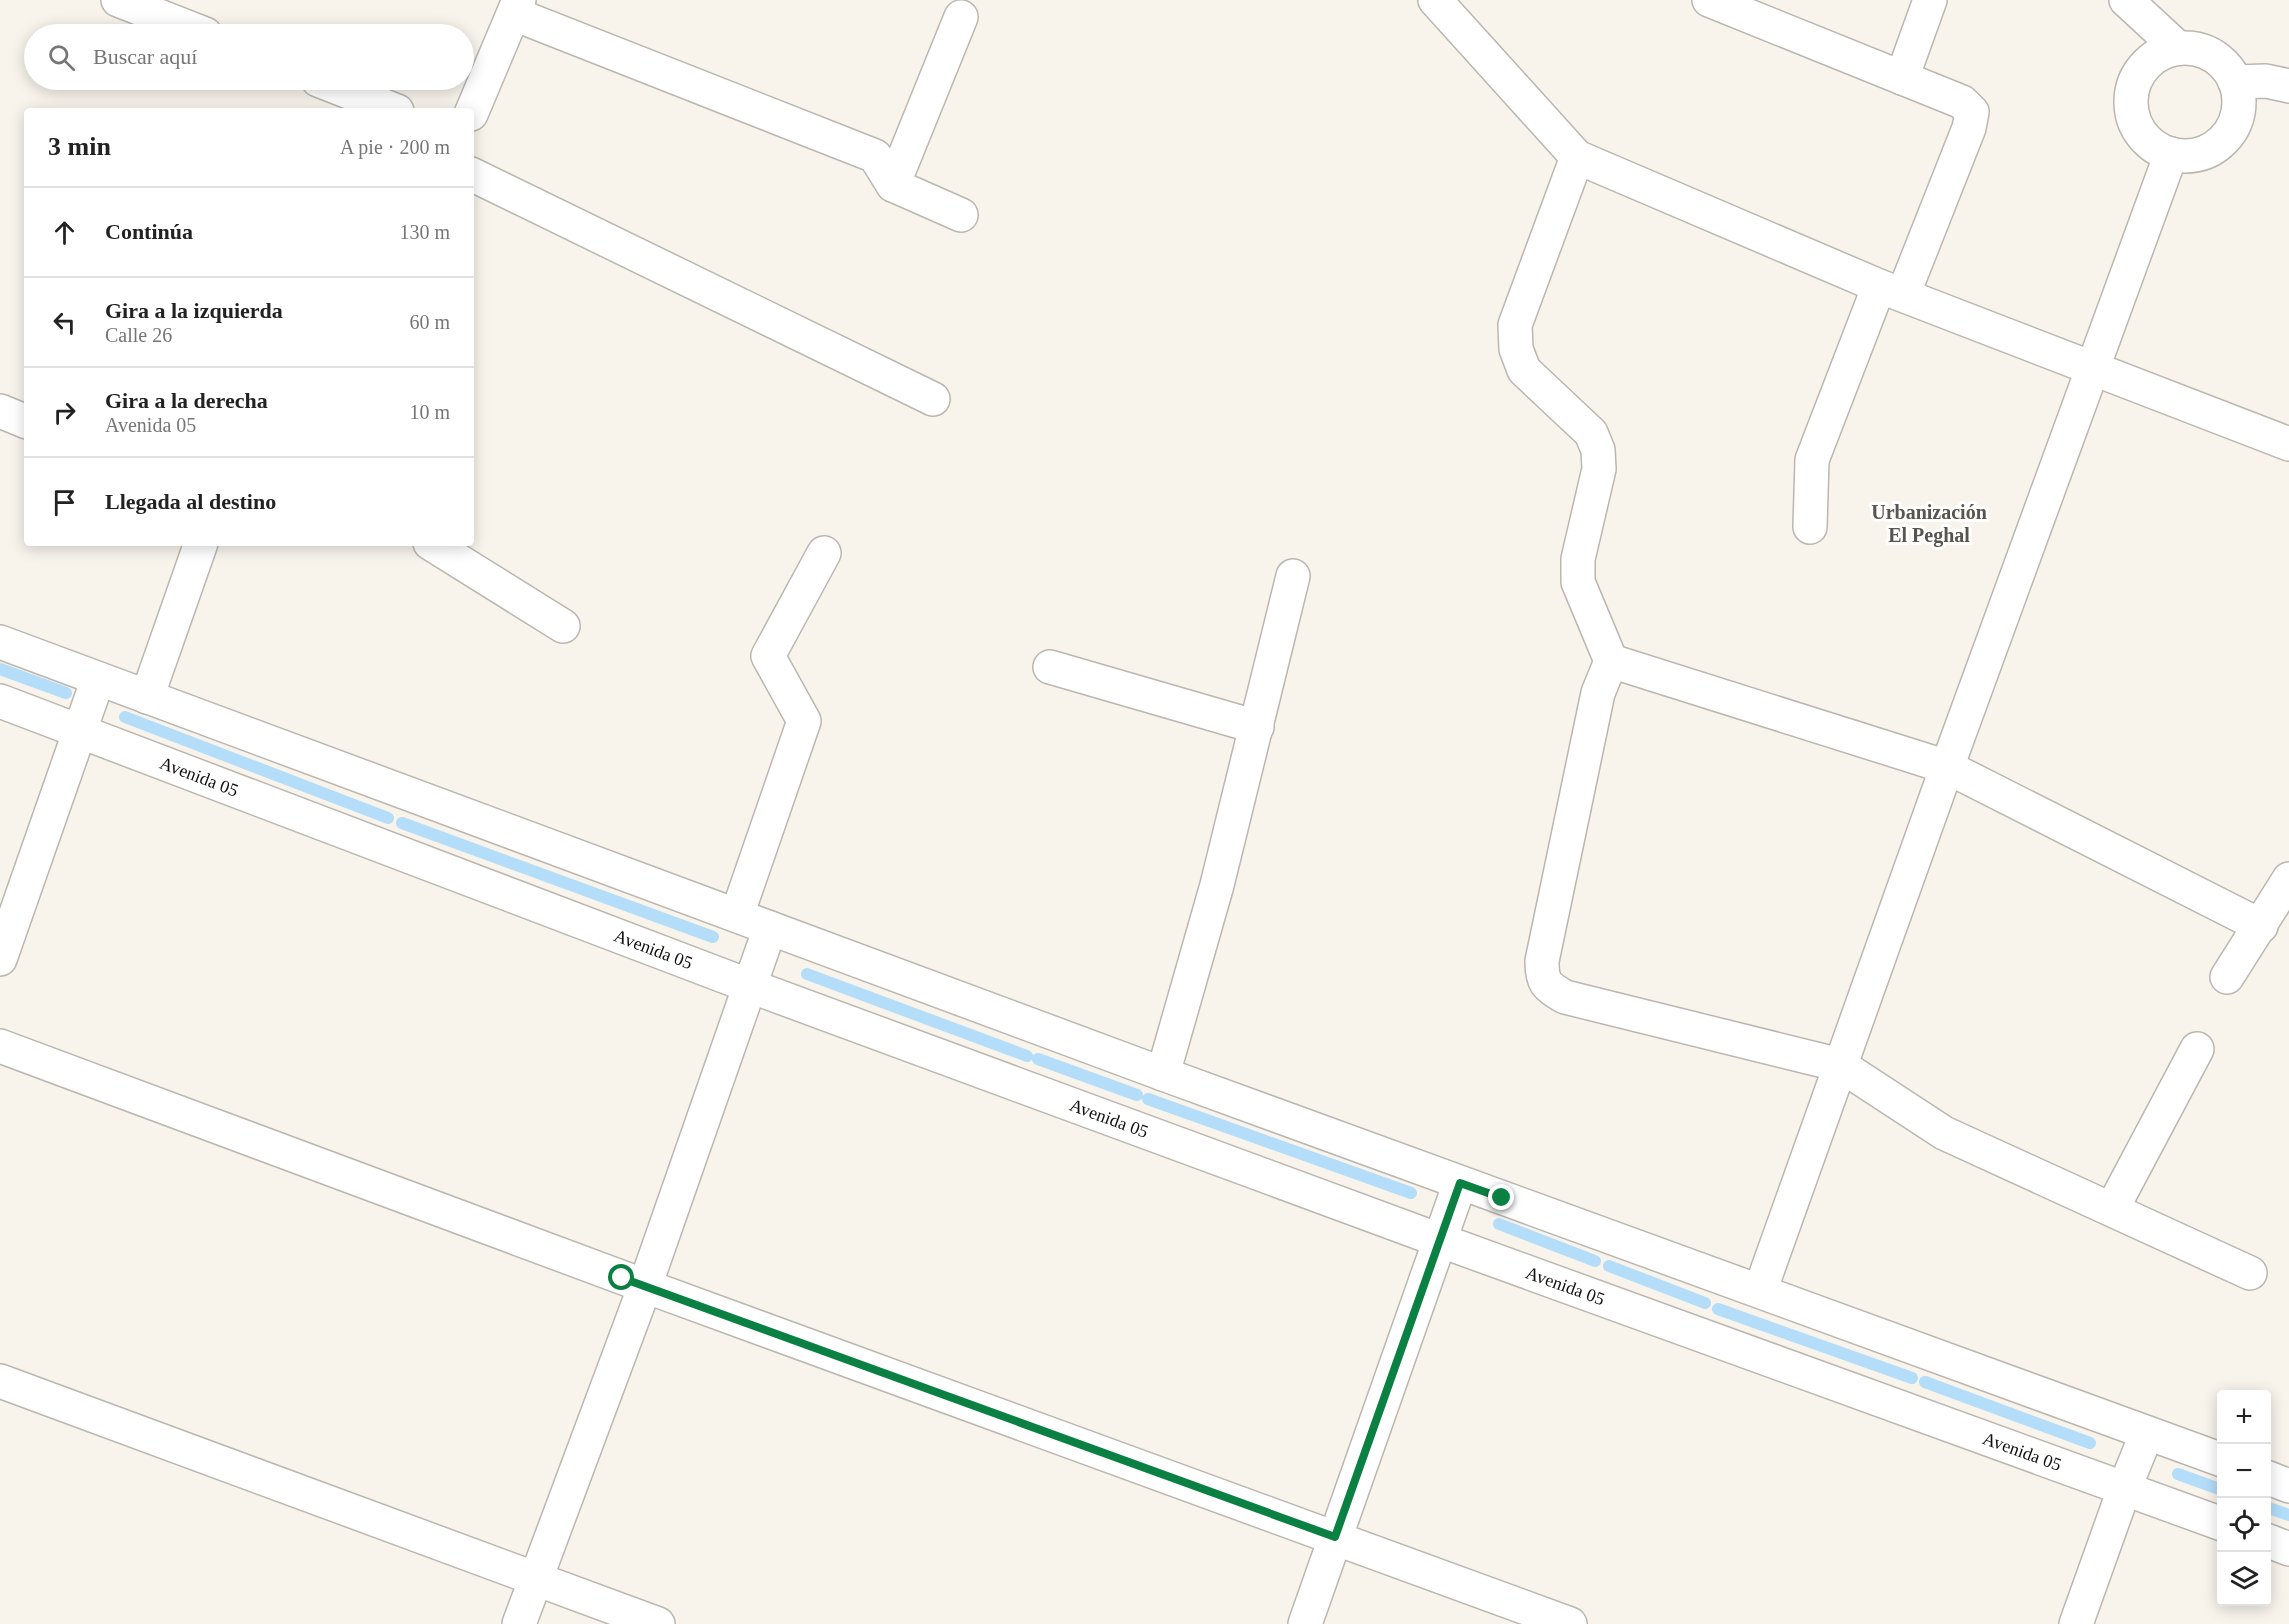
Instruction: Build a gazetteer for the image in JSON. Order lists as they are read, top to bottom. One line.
{"streets":{"street":["Avenida 05"]},"districts":["Urbanización El Peghal"],"page":{"search":"Buscar aquí","heading":["3 min","A pie · 200 m"],"list":[["Continúa","130 m"],["Gira a la izquierda","Calle 26","60 m"],["Gira a la derecha","Avenida 05","10 m"],"Llegada al destino"],"map_buttons":["+","−"]}}
